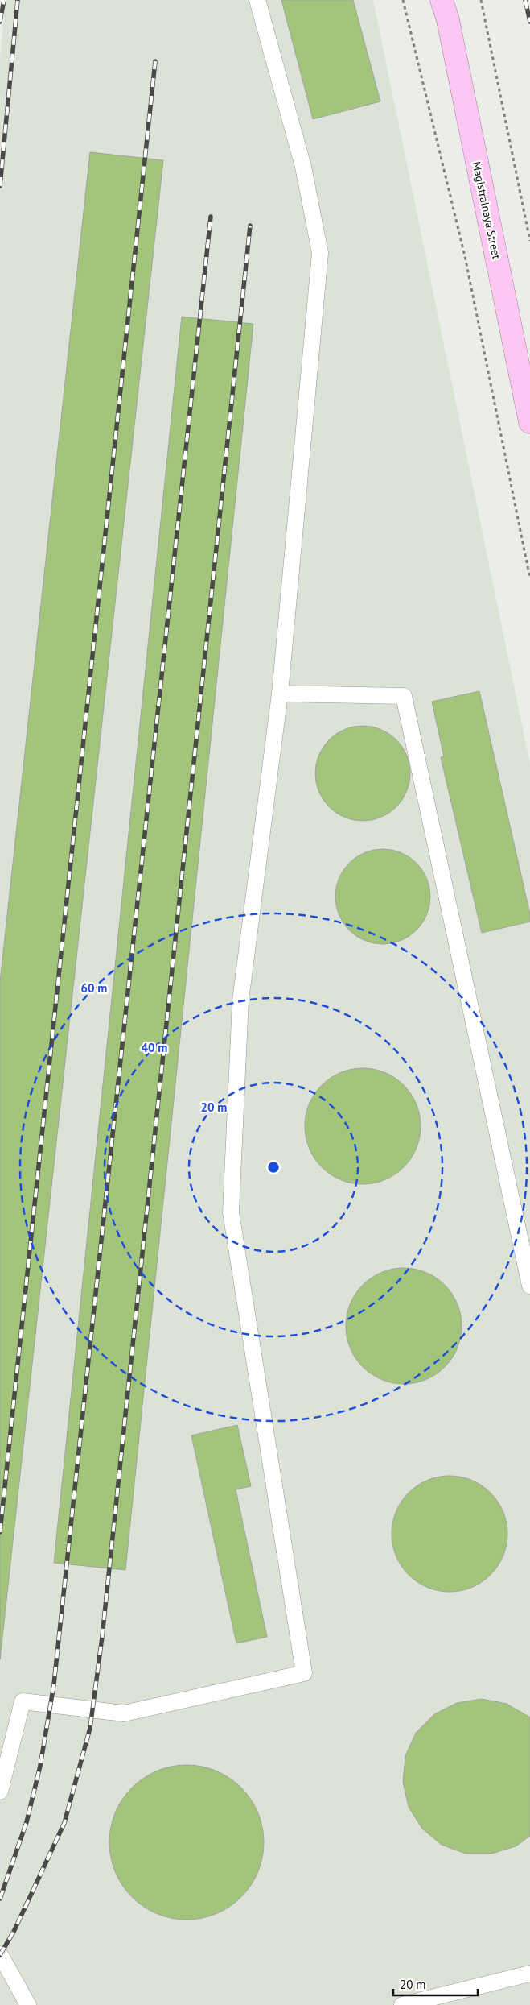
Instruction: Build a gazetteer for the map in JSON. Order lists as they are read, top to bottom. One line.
{"streets":{"highway":["Magistralnaya Street"]},"scale_bar":"20 m","rings":["60 m","40 m","20 m"]}
